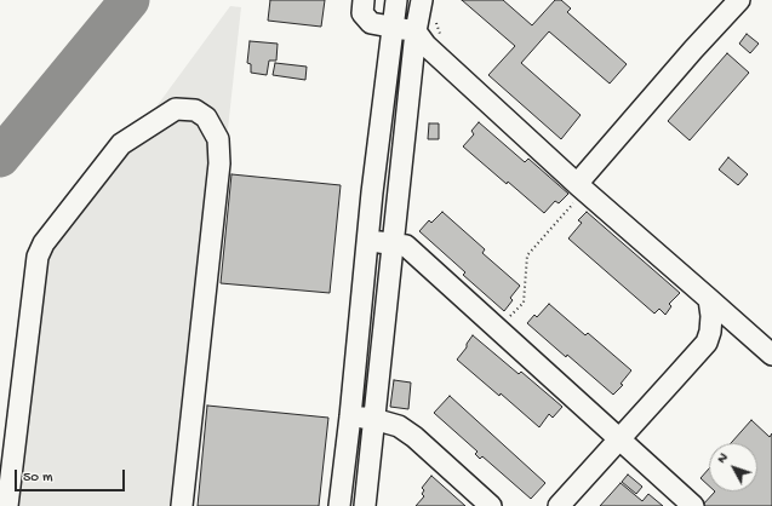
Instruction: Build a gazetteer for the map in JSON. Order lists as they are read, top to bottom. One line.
{"scale_bar":"50 m","north":"top left"}
